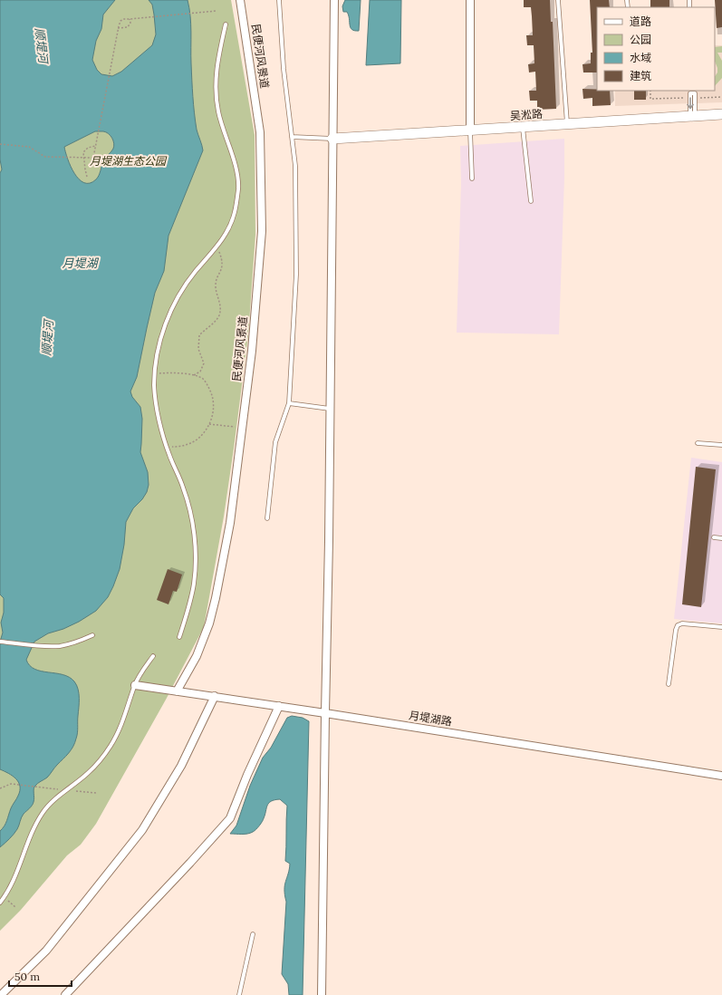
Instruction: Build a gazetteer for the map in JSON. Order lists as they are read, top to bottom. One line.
{"streets":{"street":["民便河风景道","吴淞路","月堤湖路"]},"crossings":[["民便河风景道","月堤湖路"]],"water":["顺堤河","月堤湖"],"parks":["月堤湖生态公园"],"legend":["道路","公园","水域","建筑"],"scale_bar":"50 m"}
